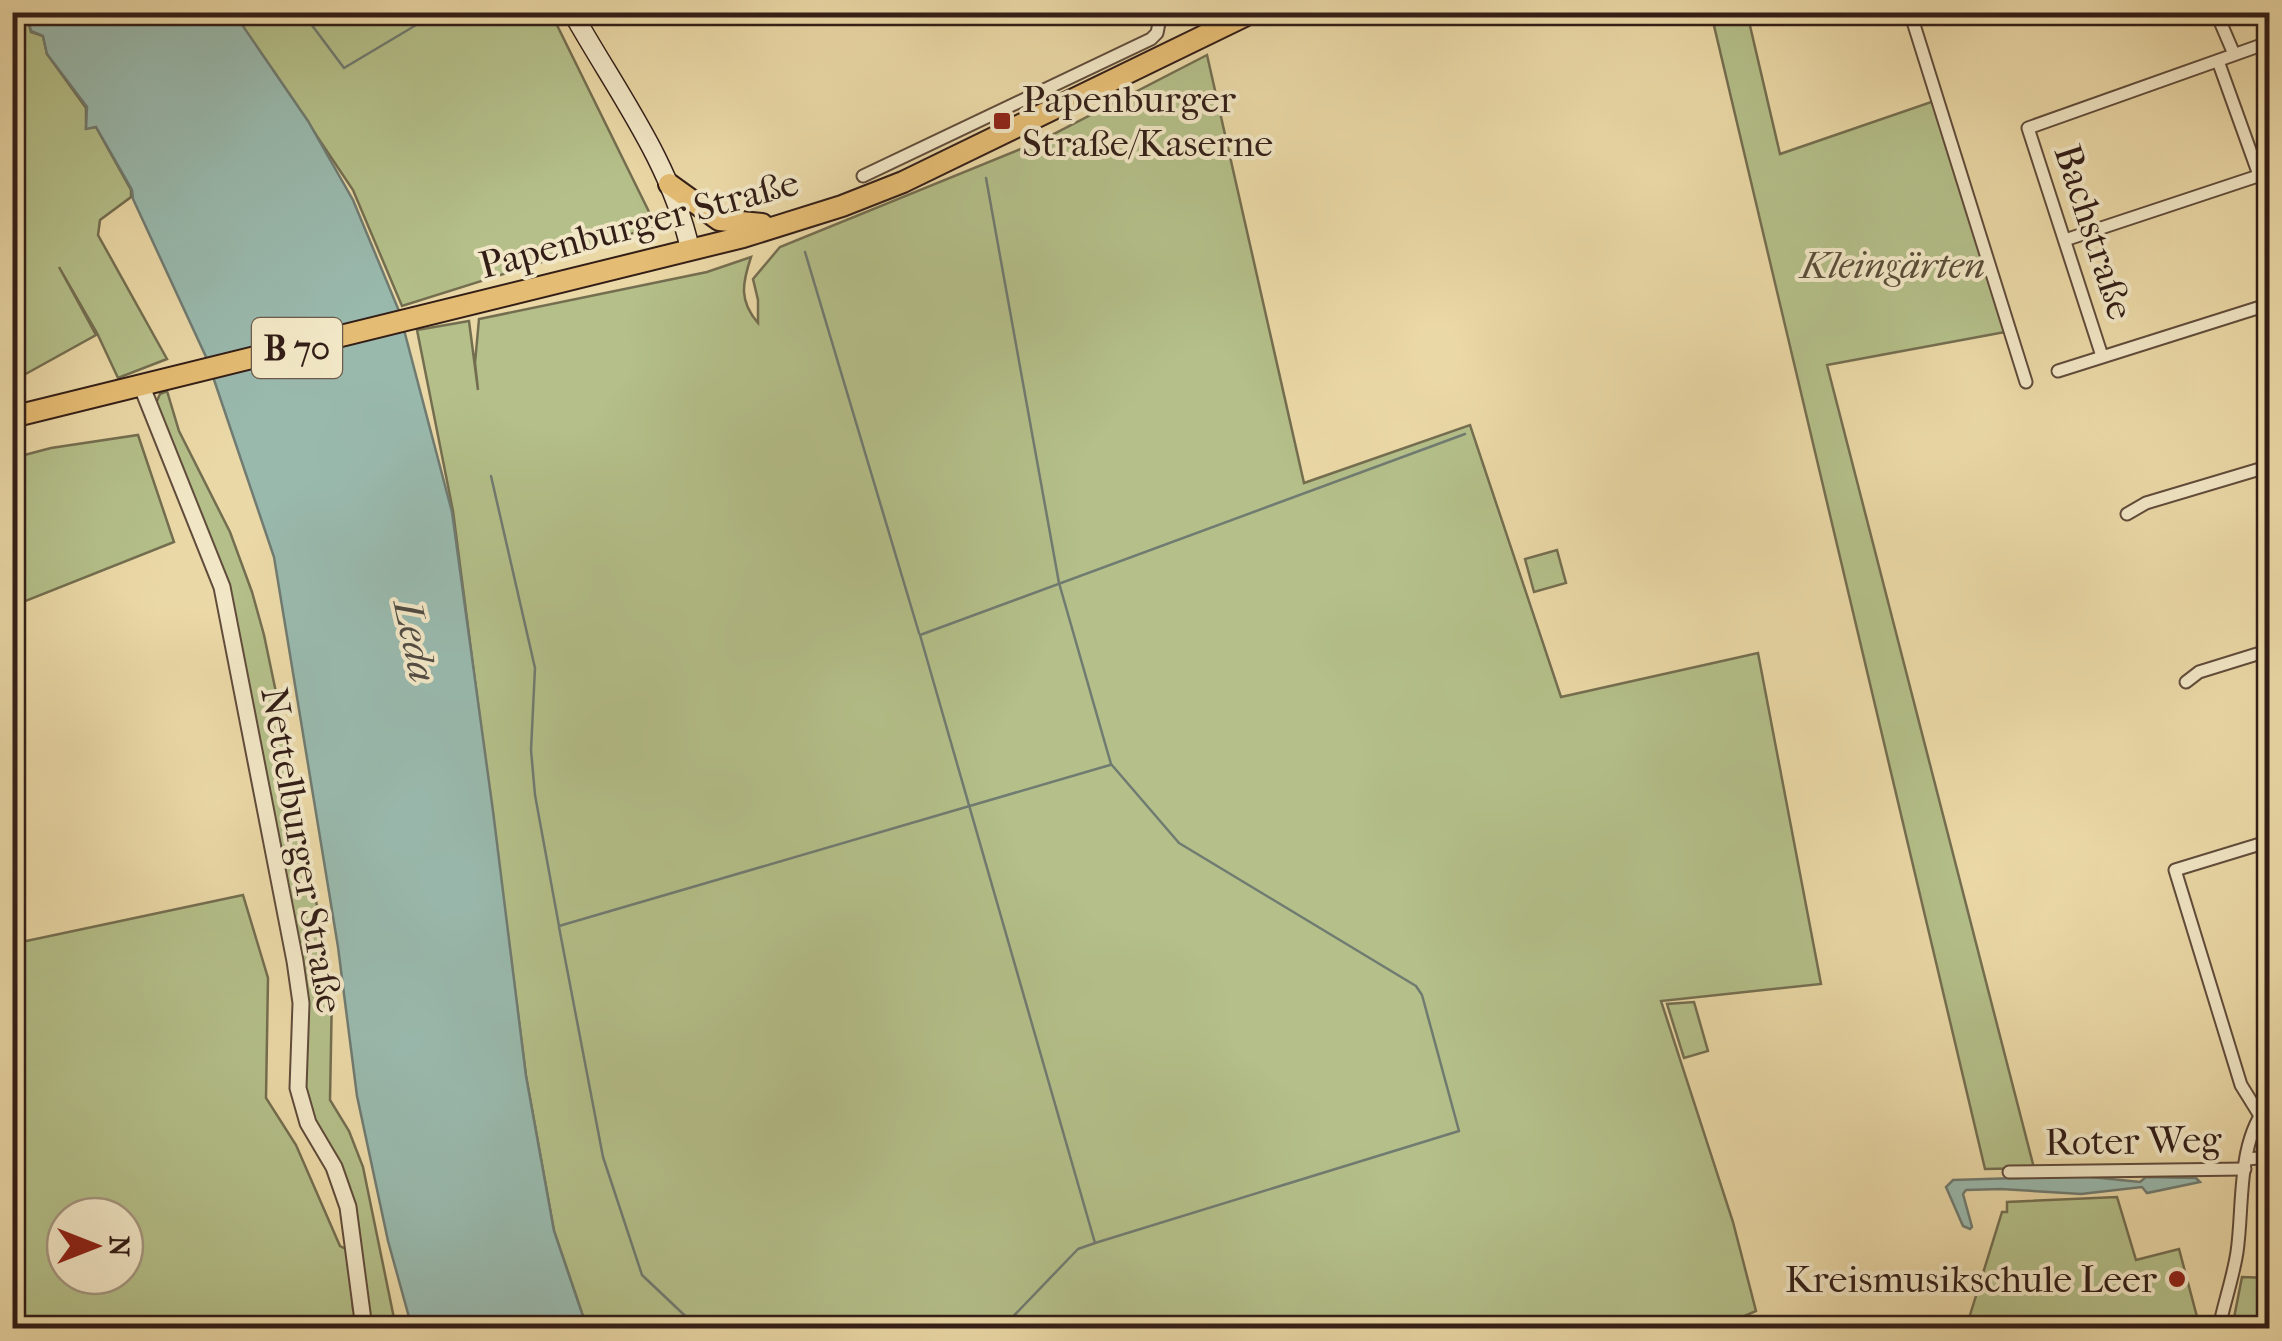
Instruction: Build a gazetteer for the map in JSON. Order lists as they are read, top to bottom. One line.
{"streets":{"main road":["Papenburger Straße","B 70"],"street":["Bachstraße","Nettelburger Straße","Roter Weg"]},"crossings":[["Papenburger Straße","Nettelburger Straße"]],"water":["Leda"],"parks":["Kleingärten"],"places":{"transit":["Papenburger Straße/Kaserne"],"other":["Kreismusikschule Leer"]},"north":"right"}
